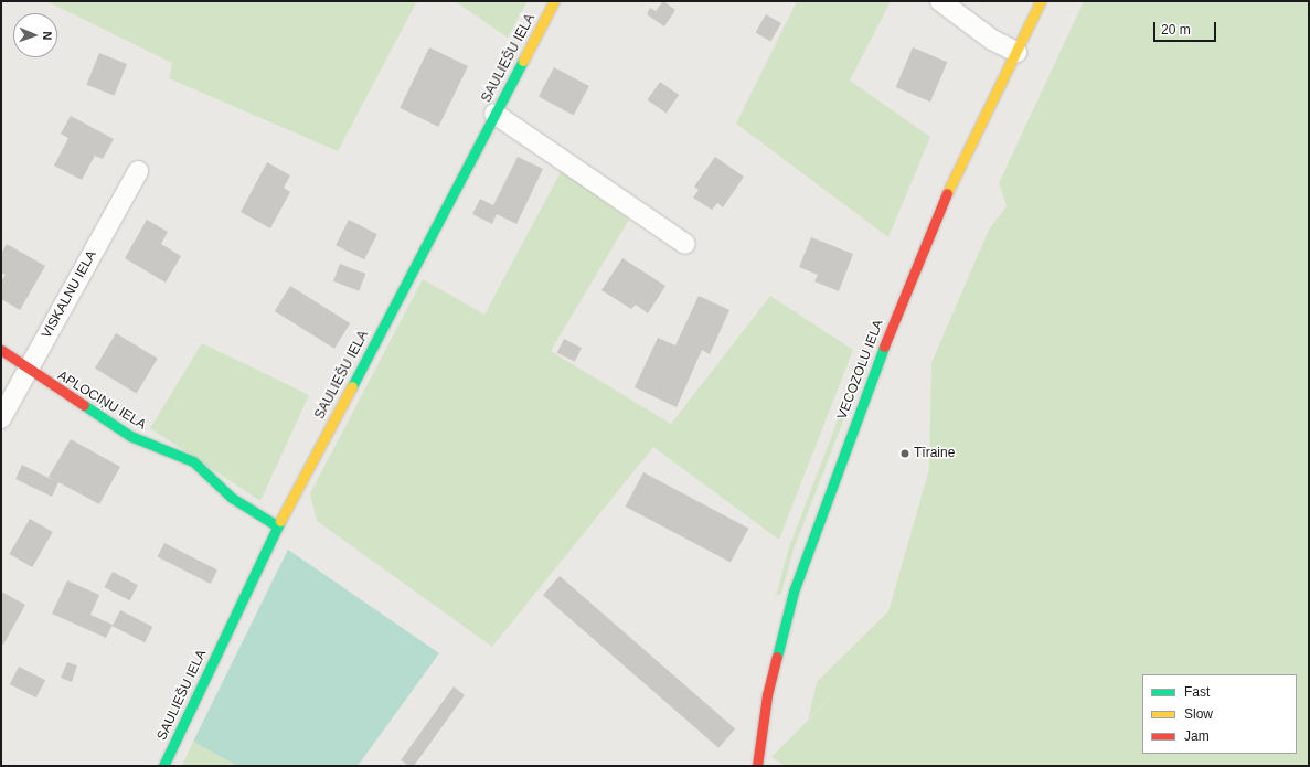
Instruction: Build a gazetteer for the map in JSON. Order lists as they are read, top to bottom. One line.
{"streets":{"street":["SAULIEŠU IELA","VISKALNU IELA","VECOZOLU IELA","APLOCIŅU IELA"]},"crossings":[["SAULIEŠU IELA","APLOCIŅU IELA"],["VISKALNU IELA","APLOCIŅU IELA"]],"places":["Tīraine"],"legend":["Fast","Slow","Jam"],"scale_bar":"20 m","north":"right"}
